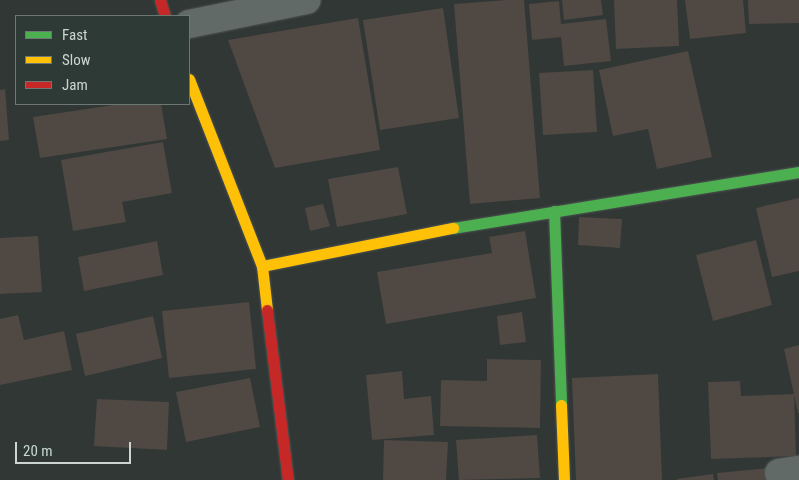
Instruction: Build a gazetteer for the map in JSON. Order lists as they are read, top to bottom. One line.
{"legend":["Fast","Slow","Jam"],"scale_bar":"20 m"}
